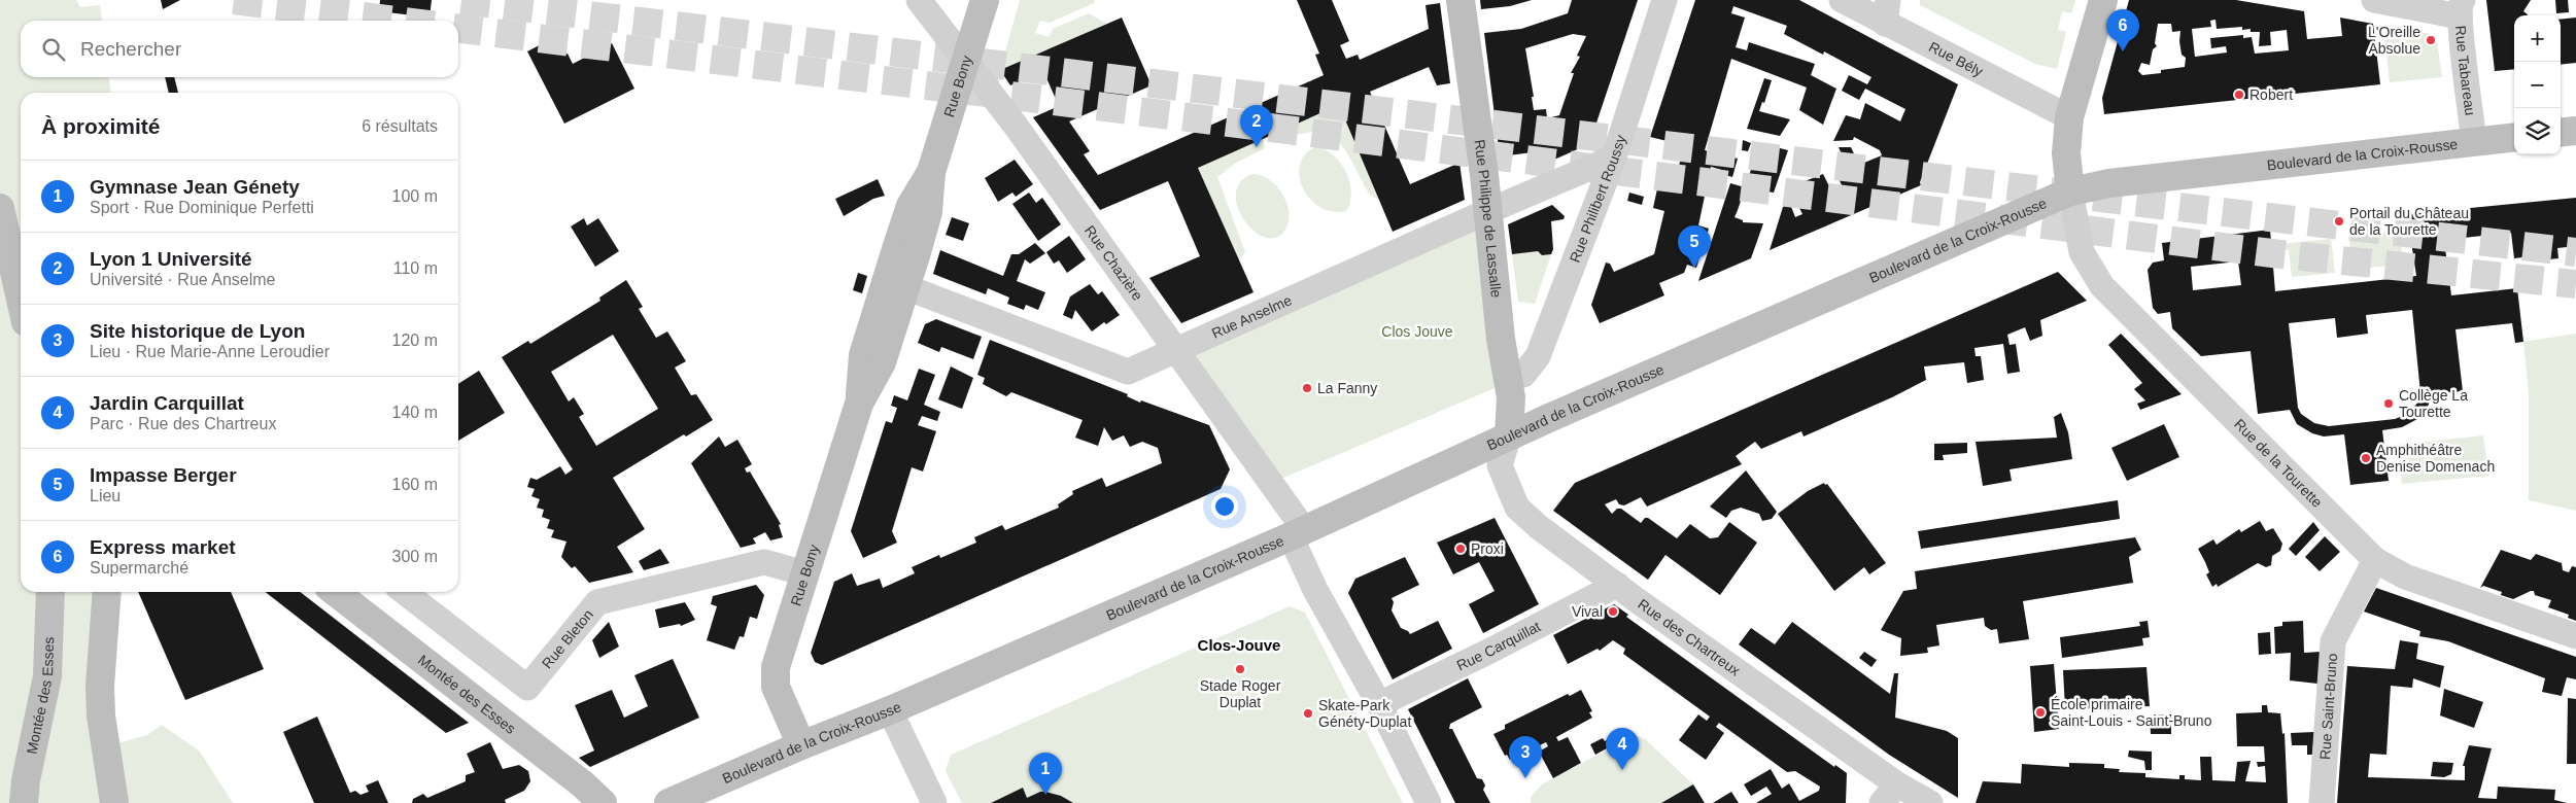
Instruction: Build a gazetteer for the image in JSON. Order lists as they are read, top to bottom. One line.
{"streets":{"main road":["Rue Bony","Boulevard de la Croix-Rousse","Rue Philippe de Lassalle","Montée des Esses"],"street":["Rue Bély","Rue Tabareau","Rue Philibert Roussy","Rue Chazière","Rue Anselme","Rue de la Tourette","Rue des Chartreux","Rue Bleton","Rue Carquillat","Rue Saint-Bruno"]},"crossings":[["Rue Tabareau","Boulevard de la Croix-Rousse"],["Rue Bony","Boulevard de la Croix-Rousse"],["Rue Bony","Rue Chazière"],["Rue Bony","Rue Anselme"],["Rue Bony","Rue Bleton"],["Boulevard de la Croix-Rousse","Rue Philippe de Lassalle"],["Boulevard de la Croix-Rousse","Rue Chazière"],["Boulevard de la Croix-Rousse","Rue de la Tourette"],["Boulevard de la Croix-Rousse","Rue des Chartreux"],["Rue Philibert Roussy","Rue Philippe de Lassalle"],["Rue Philibert Roussy","Rue Anselme"],["Rue Philippe de Lassalle","Rue Anselme"],["Rue Philippe de Lassalle","Rue des Chartreux"],["Rue Chazière","Rue Anselme"],["Rue Chazière","Rue Carquillat"],["Rue de la Tourette","Rue Saint-Bruno"],["Rue des Chartreux","Rue Carquillat"]],"districts":["Clos-Jouve"],"parks":["Clos Jouve"],"places":["L'Oreille Absolue","Robert","Portail du Château de la Tourette","La Fanny","Collège La Tourette","Amphithéâtre Denise Domenach","Proxi","Vival","Stade Roger Duplat","École primaire Saint-Louis - Saint-Bruno","Skate-Park Généty-Duplat"],"page":{"pins":["6","2","5","4","3","1"],"map_buttons":["+","−"],"search":"Rechercher","heading":["À proximité","6 résultats"],"list":[{"mark":"1","name":"Gymnase Jean Génety","note":"Sport · Rue Dominique Perfetti","value":"100 m"},{"mark":"2","name":"Lyon 1 Université","note":"Université · Rue Anselme","value":"110 m"},{"mark":"3","name":"Site historique de Lyon","note":"Lieu · Rue Marie-Anne Leroudier","value":"120 m"},{"mark":"4","name":"Jardin Carquillat","note":"Parc · Rue des Chartreux","value":"140 m"},{"mark":"5","name":"Impasse Berger","note":"Lieu","value":"160 m"},{"mark":"6","name":"Express market","note":"Supermarché","value":"300 m"}]}}
